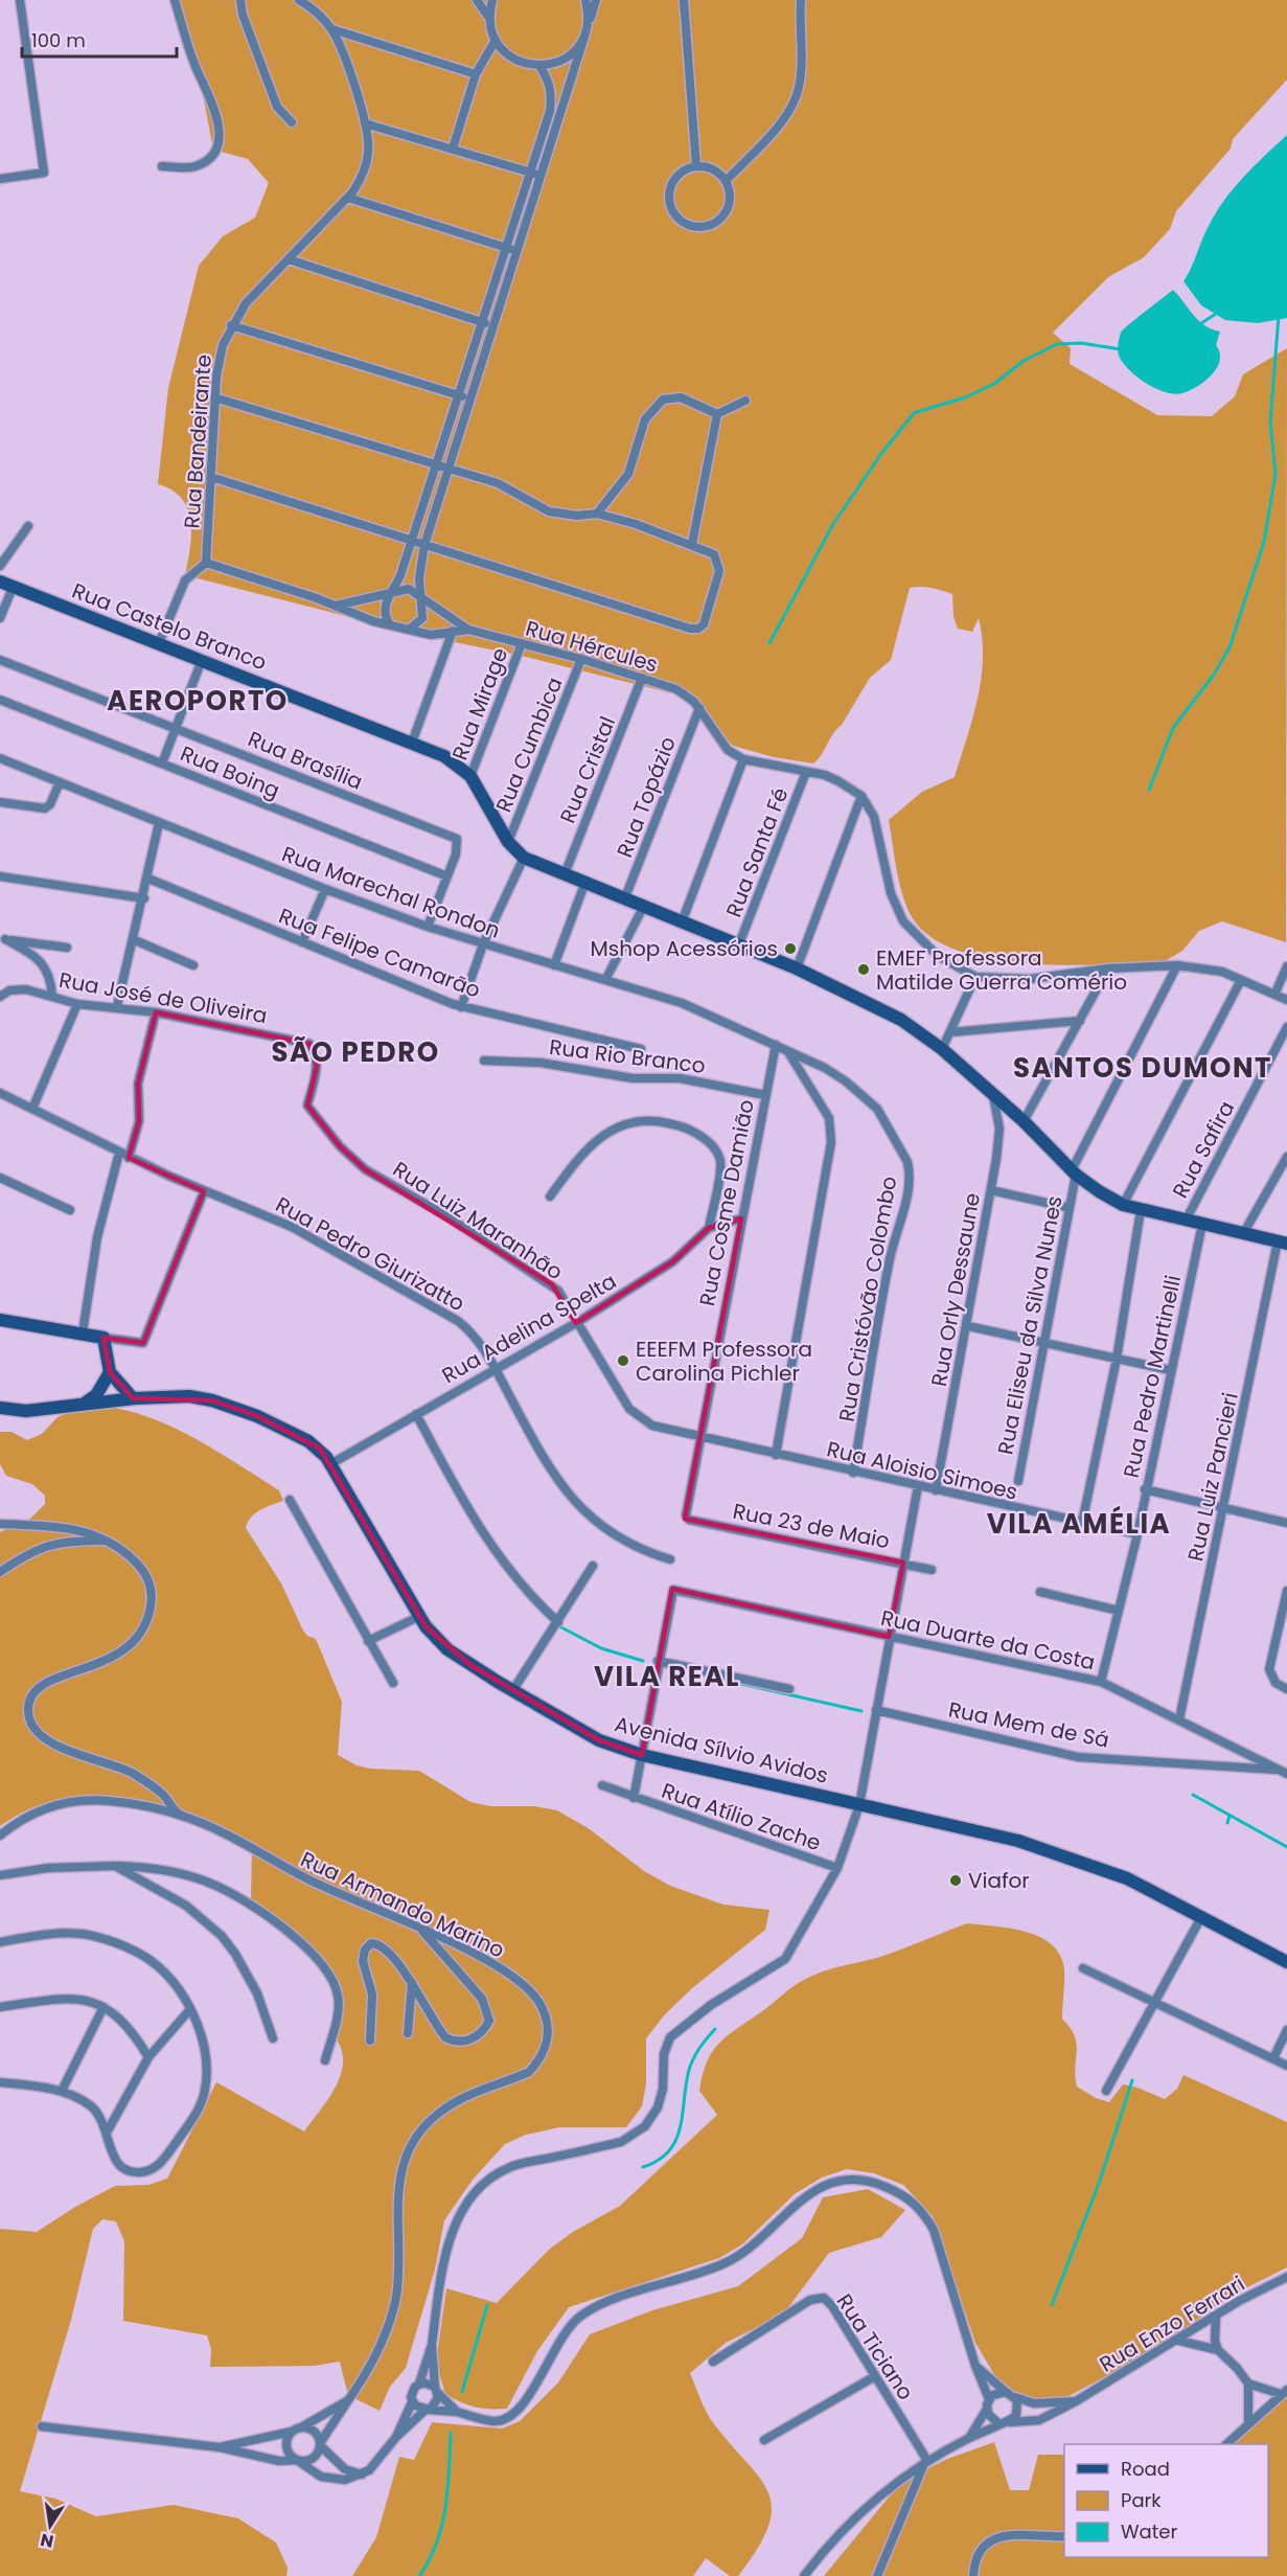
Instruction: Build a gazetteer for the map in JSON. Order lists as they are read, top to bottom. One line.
{"streets":{"main road":["Rua Castelo Branco","Avenida Sílvio Avidos"],"street":["Rua Bandeirante","Rua Hércules","Rua Mirage","Rua Cumbica","Rua Brasília","Rua Cristal","Rua Boing","Rua Topázio","Rua Santa Fé","Rua Marechal Rondon","Rua Felipe Camarão","Rua José de Oliveira","Rua Rio Branco","Rua Safira","Rua Cosme Damião","Rua Luiz Maranhão","Rua Pedro Giurizatto","Rua Orly Dessaune","Rua Cristóvão Colombo","Rua Eliseu da Silva Nunes","Rua Adelina Spelta","Rua Pedro Martinelli","Rua Aloisio Simoes","Rua Luiz Pancieri","Rua 23 de Maio","Rua Duarte da Costa","Rua Mem de Sá","Rua Atílio Zache","Rua Armando Marino","Rua Enzo Ferrari","Rua Ticiano"]},"crossings":[["Rua Bandeirante","Rua Hércules"],["Rua Castelo Branco","Rua Mirage"],["Rua Castelo Branco","Rua Cumbica"],["Rua Castelo Branco","Rua Cristal"],["Rua Castelo Branco","Rua Topázio"],["Rua Castelo Branco","Rua Santa Fé"],["Rua Castelo Branco","Rua Safira"],["Rua Castelo Branco","Rua Orly Dessaune"],["Rua Castelo Branco","Rua Eliseu da Silva Nunes"],["Rua Castelo Branco","Rua Pedro Martinelli"],["Rua Castelo Branco","Rua Luiz Pancieri"],["Rua Hércules","Rua Mirage"],["Rua Hércules","Rua Cumbica"],["Rua Hércules","Rua Cristal"],["Rua Hércules","Rua Topázio"],["Rua Brasília","Rua Boing"],["Rua Marechal Rondon","Rua Cosme Damião"],["Rua Marechal Rondon","Rua Cristóvão Colombo"],["Rua José de Oliveira","Rua Luiz Maranhão"],["Rua Rio Branco","Rua Cosme Damião"],["Rua Cosme Damião","Rua Luiz Maranhão"],["Rua Cosme Damião","Rua Cristóvão Colombo"],["Rua Cosme Damião","Rua Adelina Spelta"],["Rua Cosme Damião","Rua Aloisio Simoes"],["Rua Cosme Damião","Rua 23 de Maio"],["Rua Luiz Maranhão","Rua Adelina Spelta"],["Rua Luiz Maranhão","Rua Aloisio Simoes"],["Rua Pedro Giurizatto","Rua Adelina Spelta"],["Rua Orly Dessaune","Rua Aloisio Simoes"],["Rua Cristóvão Colombo","Rua Aloisio Simoes"],["Rua Adelina Spelta","Avenida Sílvio Avidos"],["Rua Pedro Martinelli","Rua Aloisio Simoes"],["Rua Pedro Martinelli","Rua Duarte da Costa"],["Rua Luiz Pancieri","Rua Duarte da Costa"],["Rua Duarte da Costa","Rua Mem de Sá"],["Avenida Sílvio Avidos","Rua Atílio Zache"]],"districts":["AEROPORTO","SÃO PEDRO","SANTOS DUMONT","VILA AMÉLIA","VILA REAL"],"places":["Mshop Acessórios","EMEF Professora Matilde Guerra Comério","EEEFM Professora Carolina Pichler","Viafor"],"legend":["Road","Park","Water"],"scale_bar":"100 m","north":"bottom"}
